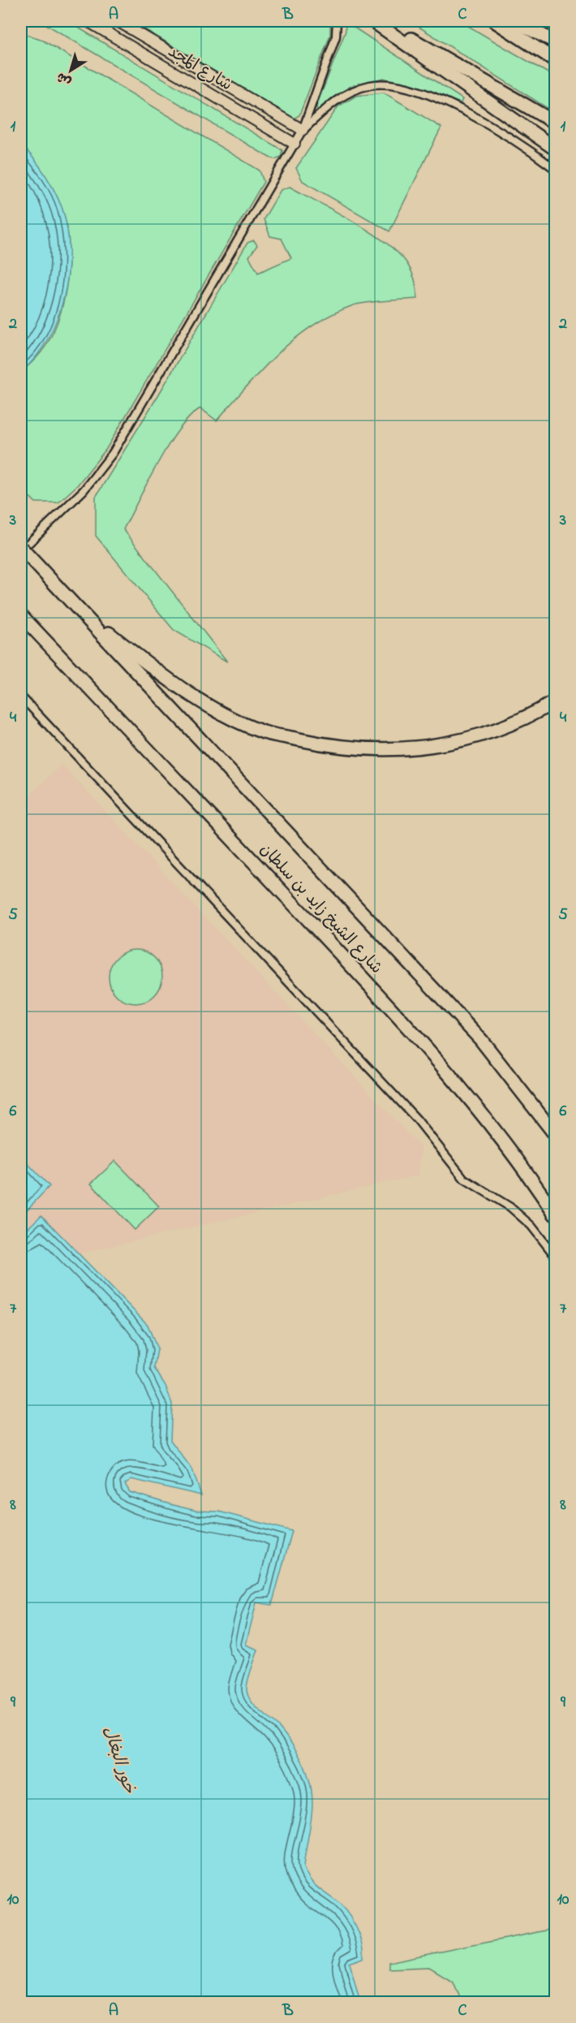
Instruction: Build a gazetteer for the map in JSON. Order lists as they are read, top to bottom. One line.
{"streets":{"highway":["شارع الشيخ زايد بن سلطان"],"street":["شارع المَجد"]},"water":["خور البغال"],"north":"bottom left","grid":{"columns":["A","B","C"],"rows":["1","2","3","4","5","6","7","8","9","10"]}}
